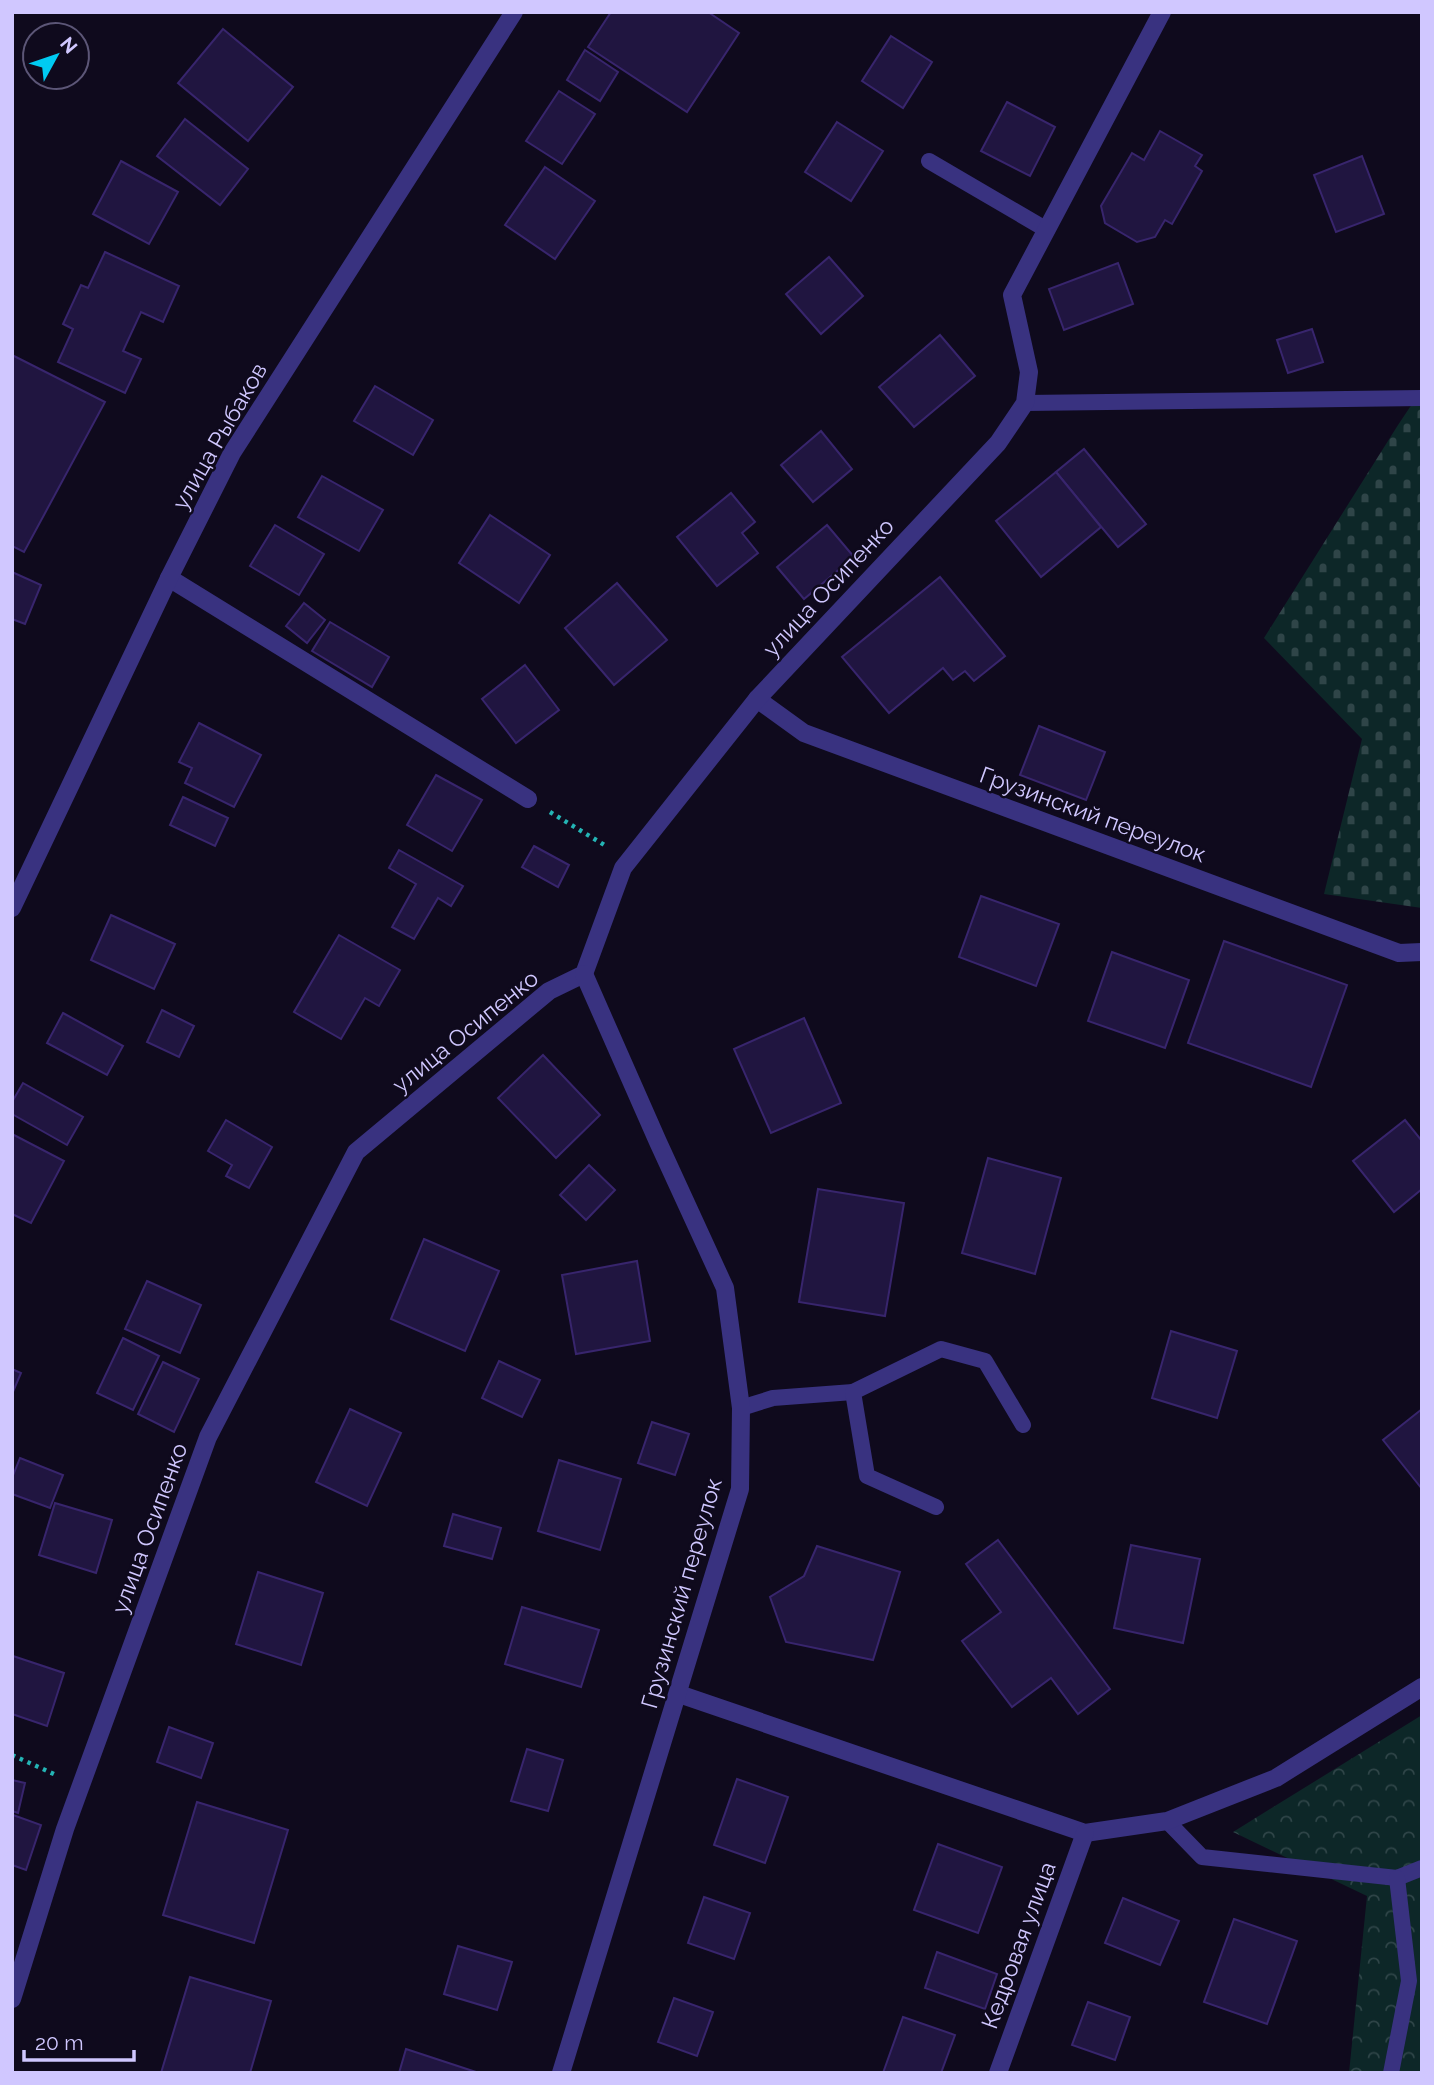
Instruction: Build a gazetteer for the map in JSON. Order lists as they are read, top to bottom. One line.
{"streets":{"street":["улица Рыбаков","улица Осипенко","Грузинский переулок","Кедровая улица"]},"crossings":[["улица Осипенко","Грузинский переулок"]],"scale_bar":"20 m","north":"top right"}
